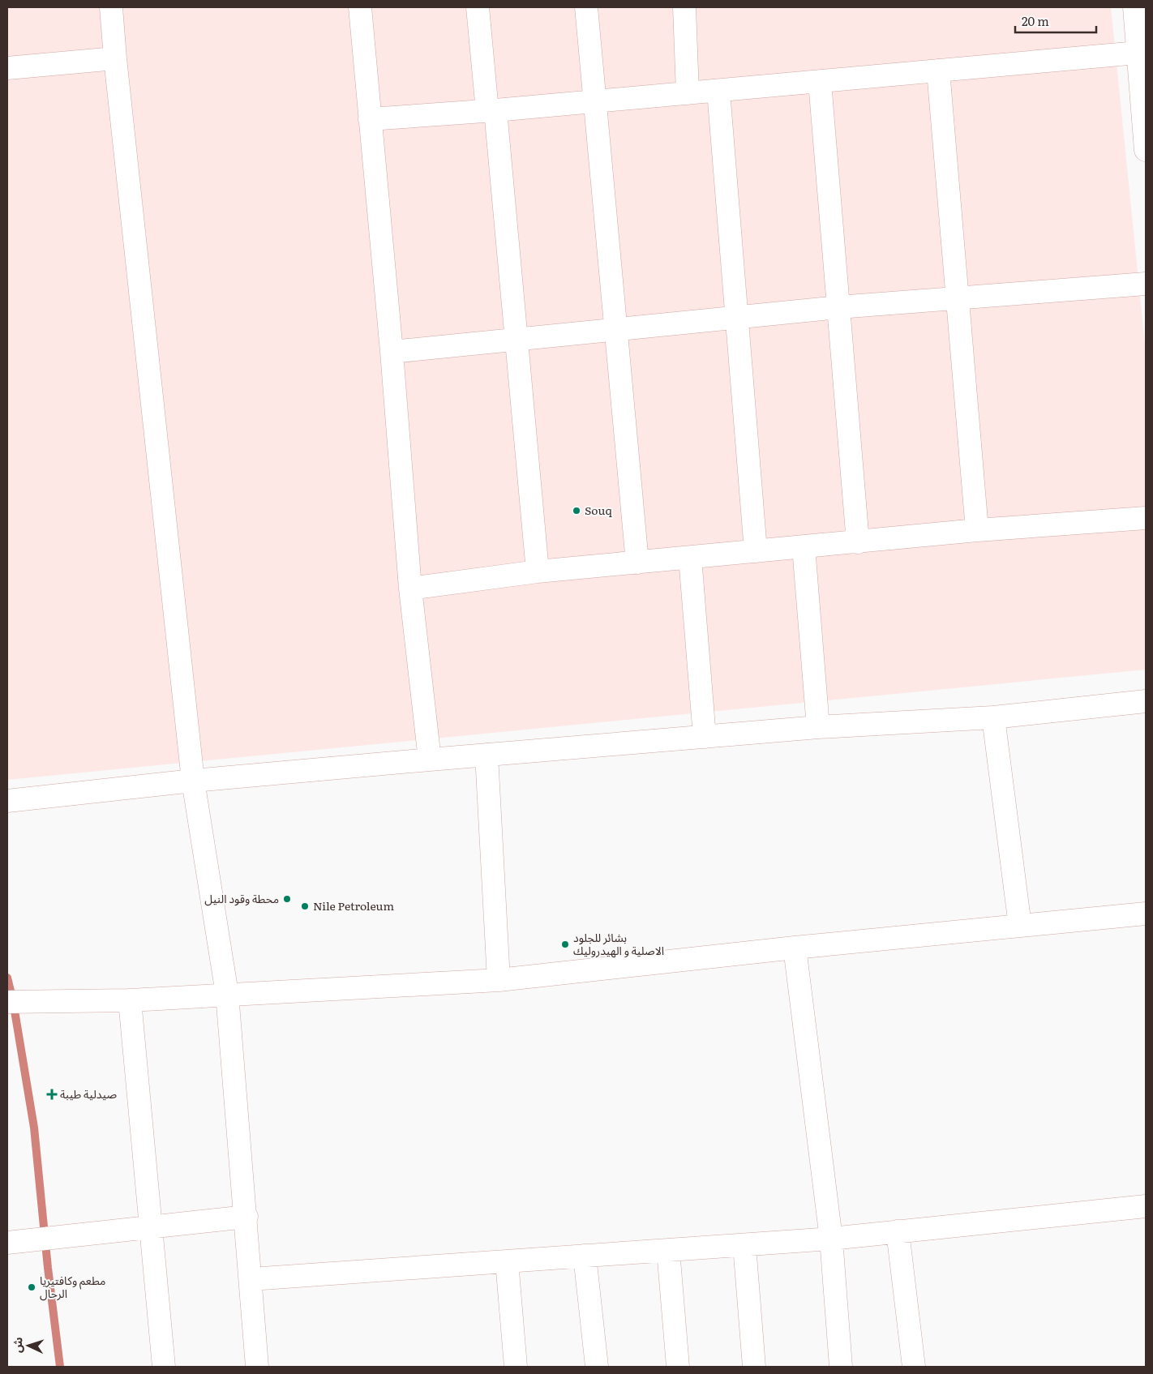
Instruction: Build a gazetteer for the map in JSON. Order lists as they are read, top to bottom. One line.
{"places":{"other":["Souq","محطة وقود النيل","Nile Petroleum","بشائر للجلود الاصلية و الهيدروليك","مطعم وكافتيريا الرحال"],"health":["صيدلية طيبة"]},"scale_bar":"20 m","north":"left"}
